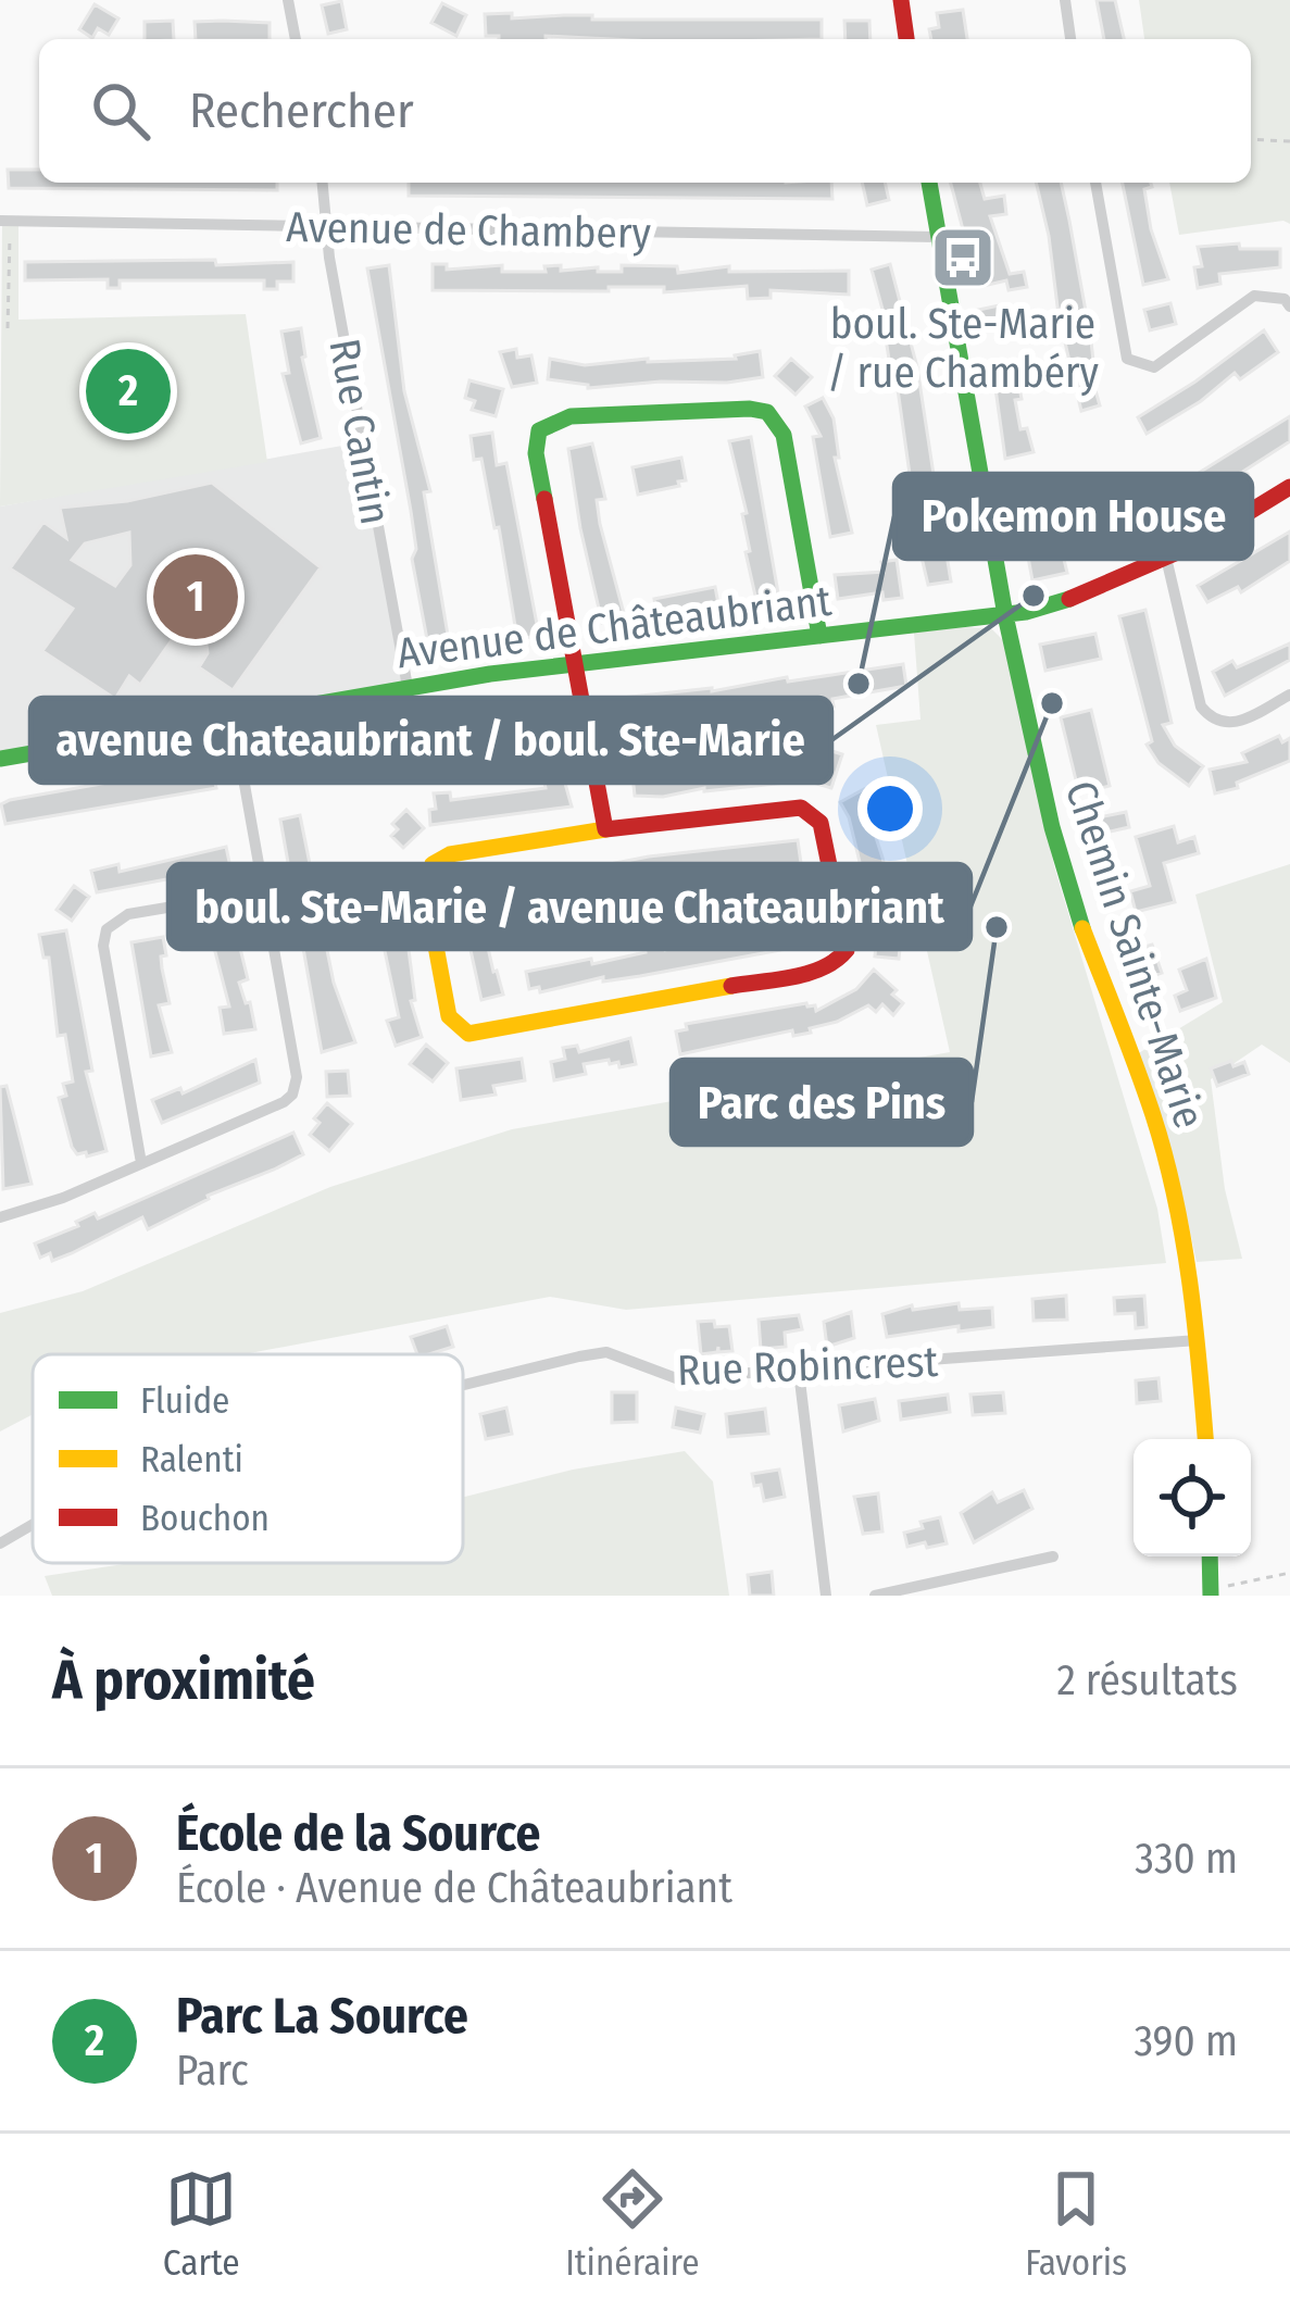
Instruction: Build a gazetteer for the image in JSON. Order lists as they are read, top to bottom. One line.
{"streets":{"street":["Avenue de Chambery","Rue Cantin","Avenue de Châteaubriant","Chemin Sainte-Marie","Rue Robincrest"]},"crossings":[["Avenue de Chambery","Rue Cantin"],["Avenue de Chambery","Chemin Sainte-Marie"],["Rue Cantin","Avenue de Châteaubriant"],["Avenue de Châteaubriant","Chemin Sainte-Marie"],["Chemin Sainte-Marie","Rue Robincrest"]],"places":{"bus stop":["boul. Ste-Marie / rue Chambéry"],"other":["avenue Chateaubriant / boul. Ste-Marie","Pokemon House","boul. Ste-Marie / avenue Chateaubriant","Parc des Pins"]},"legend":["Fluide","Ralenti","Bouchon"],"page":{"search":"Rechercher","pins":["2","1"],"heading":["À proximité","2 résultats"],"list":[{"mark":"1","name":"École de la Source","note":"École · Avenue de Châteaubriant","value":"330 m"},{"mark":"2","name":"Parc La Source","note":"Parc","value":"390 m"}],"nav":["Carte","Itinéraire","Favoris"]}}
